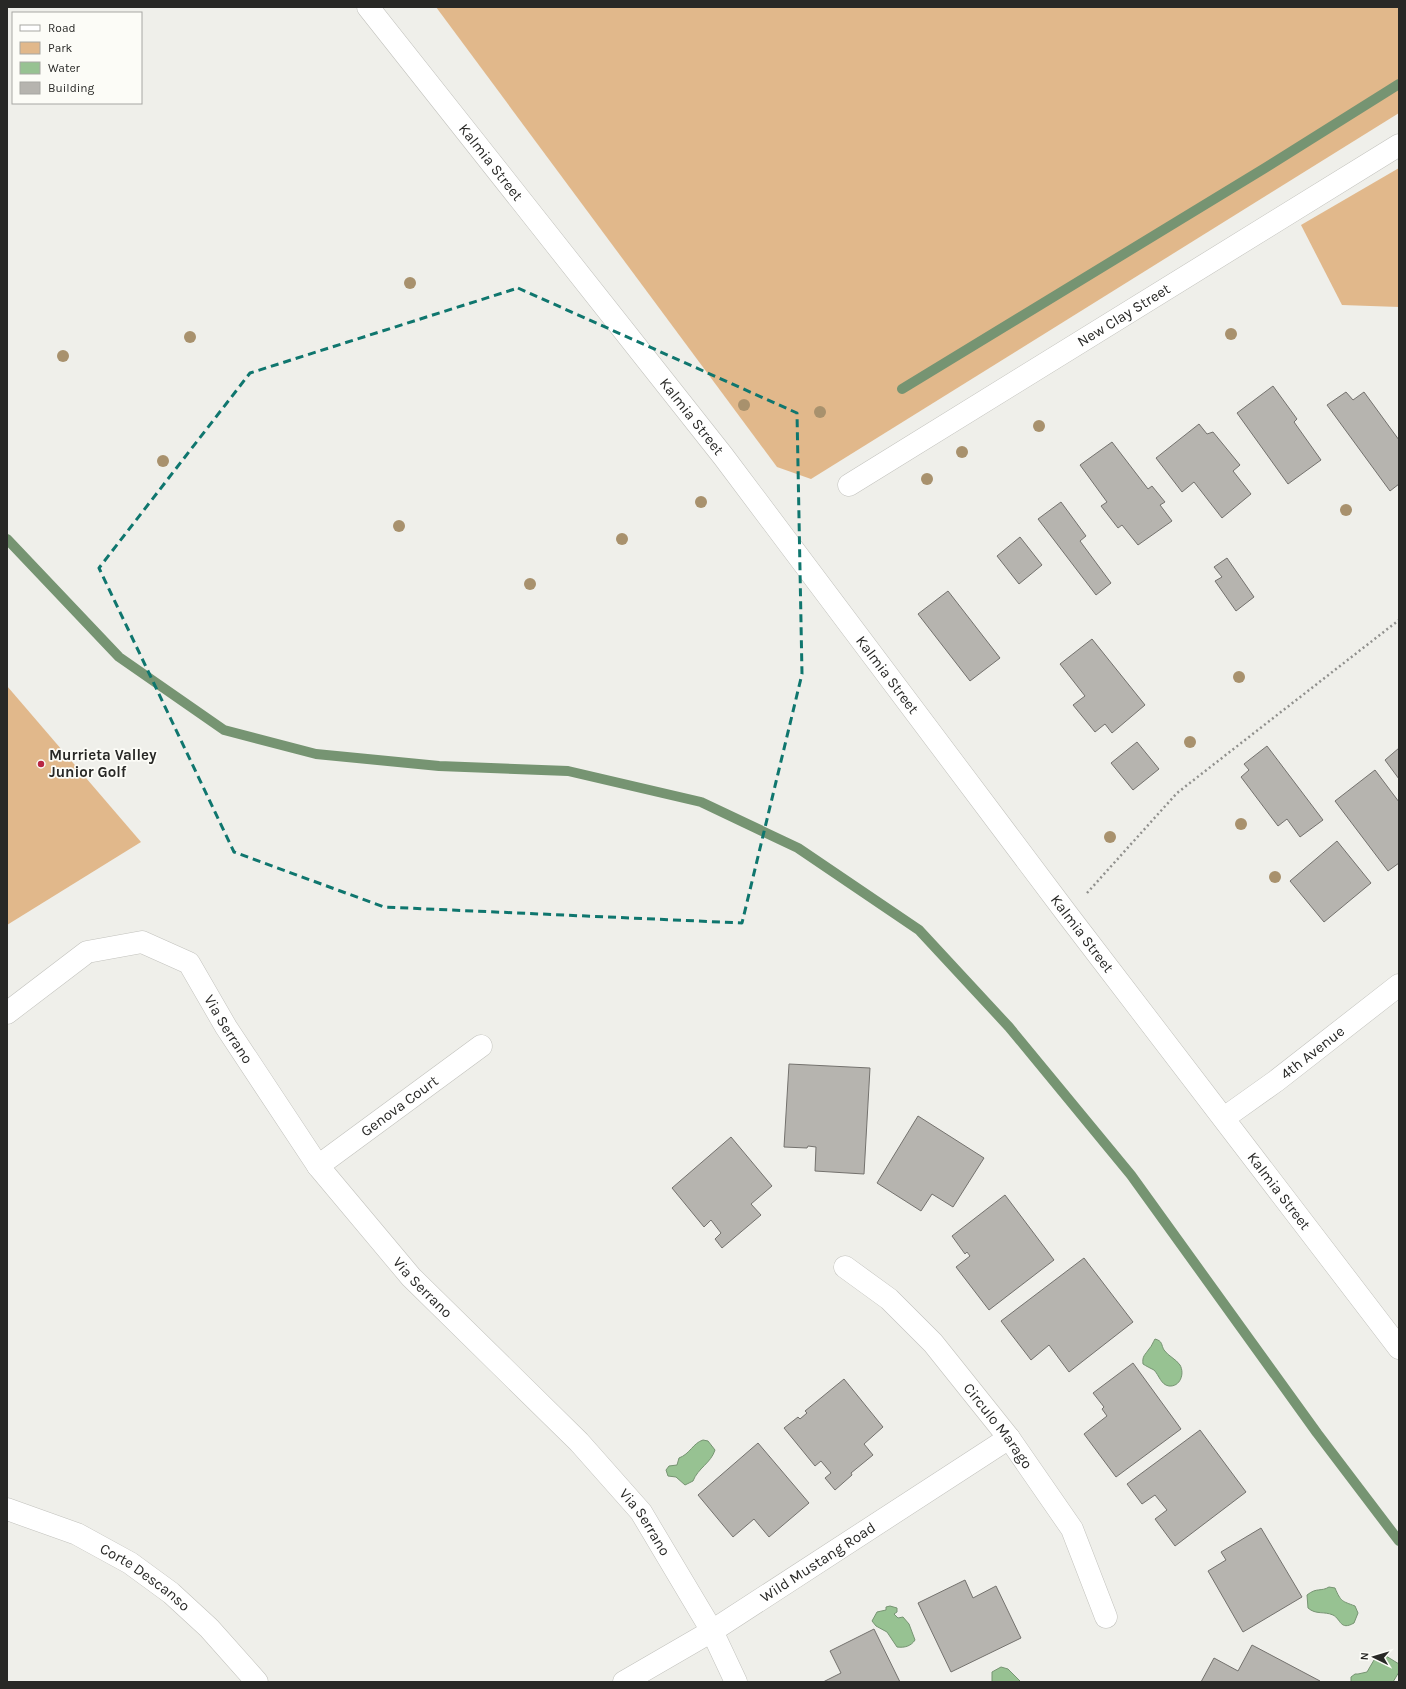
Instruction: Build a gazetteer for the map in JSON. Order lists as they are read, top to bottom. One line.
{"streets":{"street":["Kalmia Street","New Clay Street","Via Serrano","4th Avenue","Genova Court","Circulo Marago","Wild Mustang Road","Corte Descanso"]},"crossings":[["Kalmia Street","4th Avenue"],["Via Serrano","Genova Court"],["Via Serrano","Wild Mustang Road"],["Circulo Marago","Wild Mustang Road"]],"places":["Murrieta Valley Junior Golf"],"legend":["Road","Park","Water","Building"],"north":"left"}
